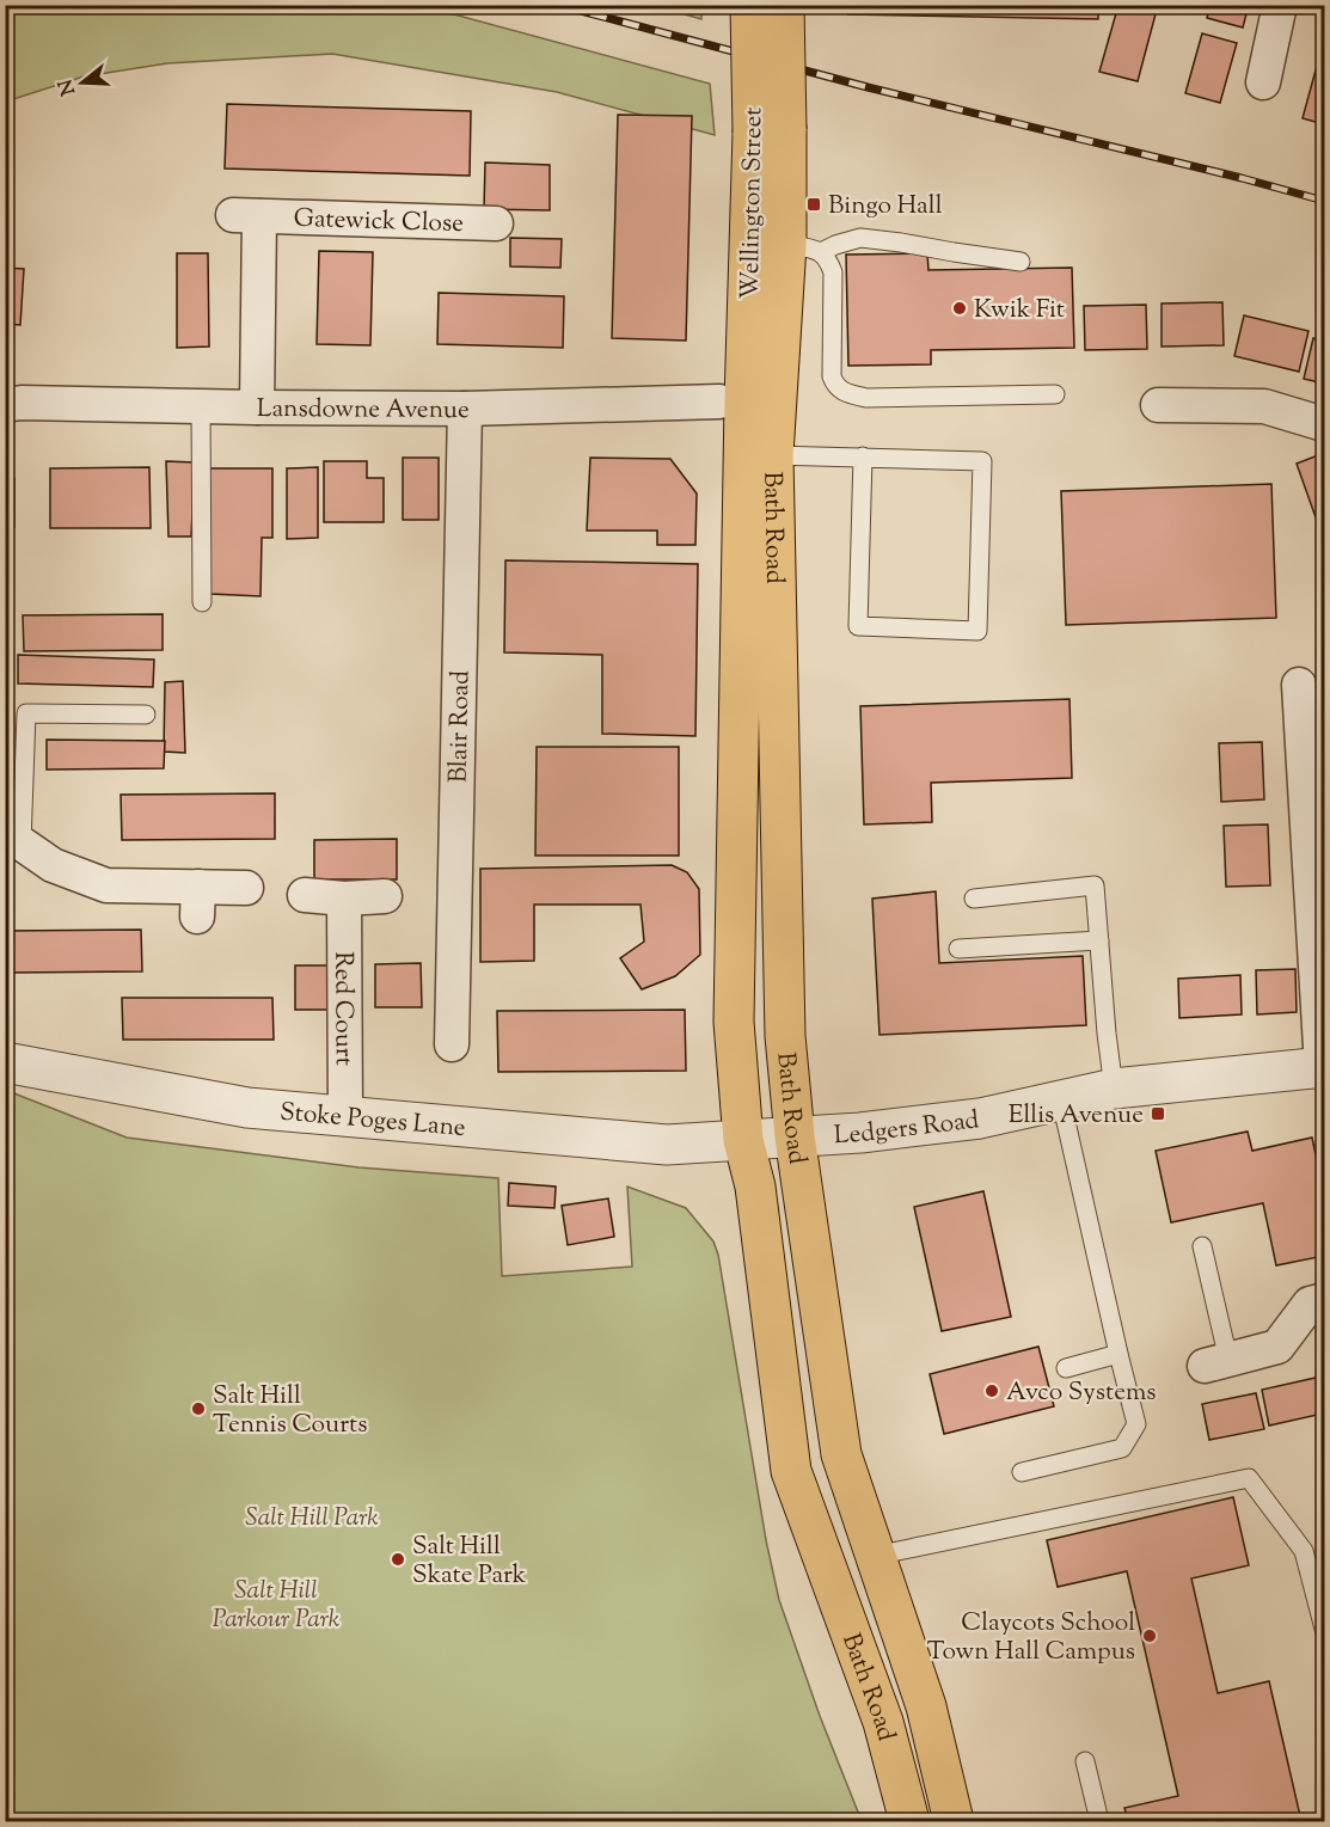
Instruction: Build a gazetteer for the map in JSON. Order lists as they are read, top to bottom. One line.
{"streets":{"main road":["Wellington Street","Bath Road"],"street":["Gatewick Close","Lansdowne Avenue","Blair Road","Red Court","Stoke Poges Lane","Ledgers Road"]},"crossings":[["Wellington Street","Lansdowne Avenue"],["Wellington Street","Bath Road"],["Gatewick Close","Lansdowne Avenue"],["Lansdowne Avenue","Bath Road"],["Lansdowne Avenue","Blair Road"],["Bath Road","Stoke Poges Lane"],["Bath Road","Ledgers Road"],["Red Court","Stoke Poges Lane"],["Stoke Poges Lane","Ledgers Road"]],"parks":["Salt Hill Park","Salt Hill Parkour Park"],"places":{"transit":["Bingo Hall","Ellis Avenue"],"other":["Kwik Fit","Avco Systems","Salt Hill Tennis Courts","Salt Hill Skate Park","Claycots School Town Hall Campus"]},"north":"left"}
